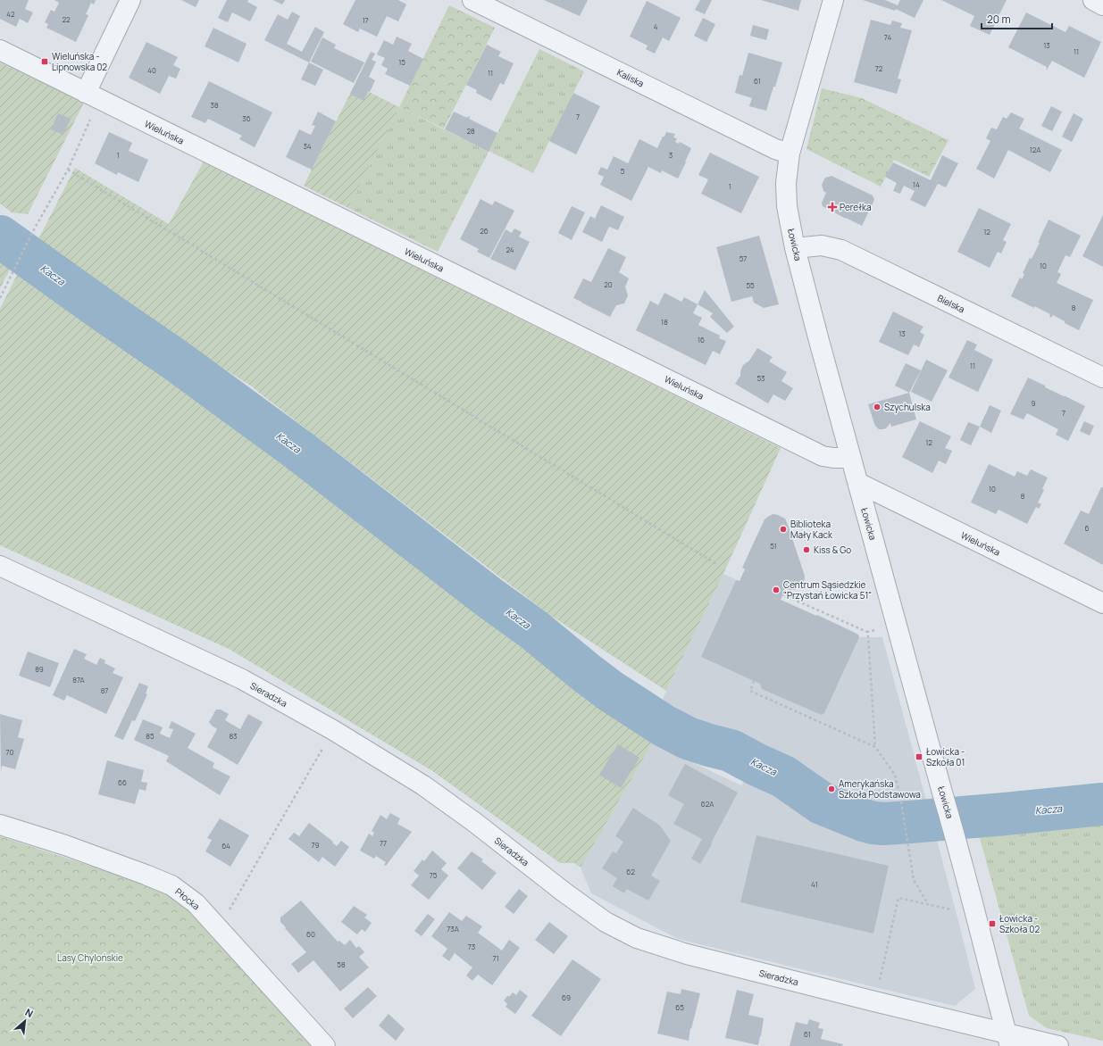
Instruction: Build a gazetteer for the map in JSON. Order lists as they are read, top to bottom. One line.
{"streets":{"street":["Kaliska","Wieluńska","Łowicka","Bielska","Sieradzka","Płocka"]},"crossings":[["Kaliska","Łowicka"],["Wieluńska","Łowicka"],["Łowicka","Bielska"],["Łowicka","Sieradzka"]],"water":["Kacza"],"parks":["Lasy Chylońskie"],"places":{"transit":["Wieluńska - Lipnowska 02","Łowicka - Szkoła 01","Łowicka - Szkoła 02"],"health":["Perełka"],"other":["Szychulska","Biblioteka Mały Kack","Kiss & Go","Centrum Sąsiedzkie \"Przystań Łowicka 51\"","Amerykańska Szkoła Podstawowa"]},"house_numbers":["42","22","17","4","74","13","11","15","72","40","11","61","38","7","36","28","34","12A","1","3","5","14","1","26","12","24","57","10","20","55","8","18","13","16","11","53","9","7","12","10","8","6","51","89","87A","87","85","83","70","66","62A","77","79","64","62","75","41","73A","60","73","71","58","69","65","61"],"scale_bar":"20 m","north":"top right"}
